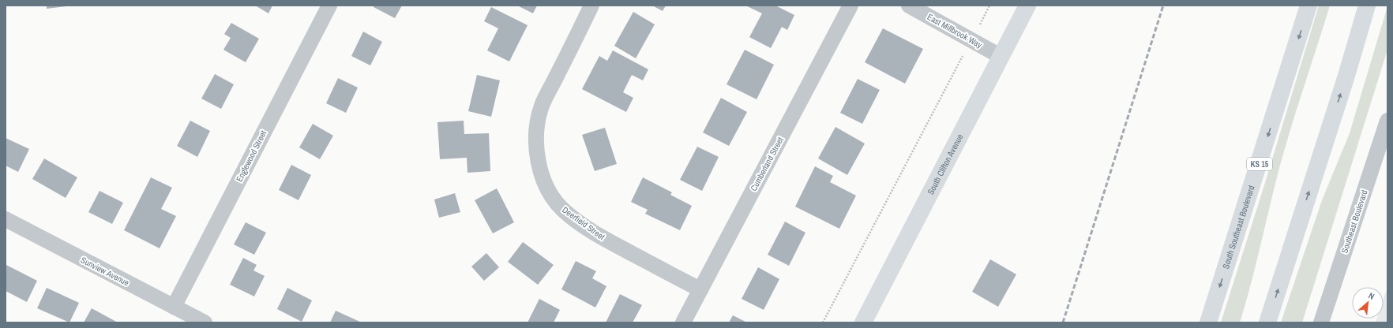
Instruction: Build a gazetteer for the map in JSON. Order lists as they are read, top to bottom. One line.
{"streets":{"main road":["South Clifton Avenue","KS 15","South Southeast Boulevard"],"street":["East Millbrook Way","Englewood Street","Cumberland Street","Southeast Boulevard","Deerfield Street","Sunview Avenue"]},"crossings":[["East Millbrook Way","South Clifton Avenue"],["Englewood Street","Sunview Avenue"],["Cumberland Street","Deerfield Street"]],"north":"top right"}
